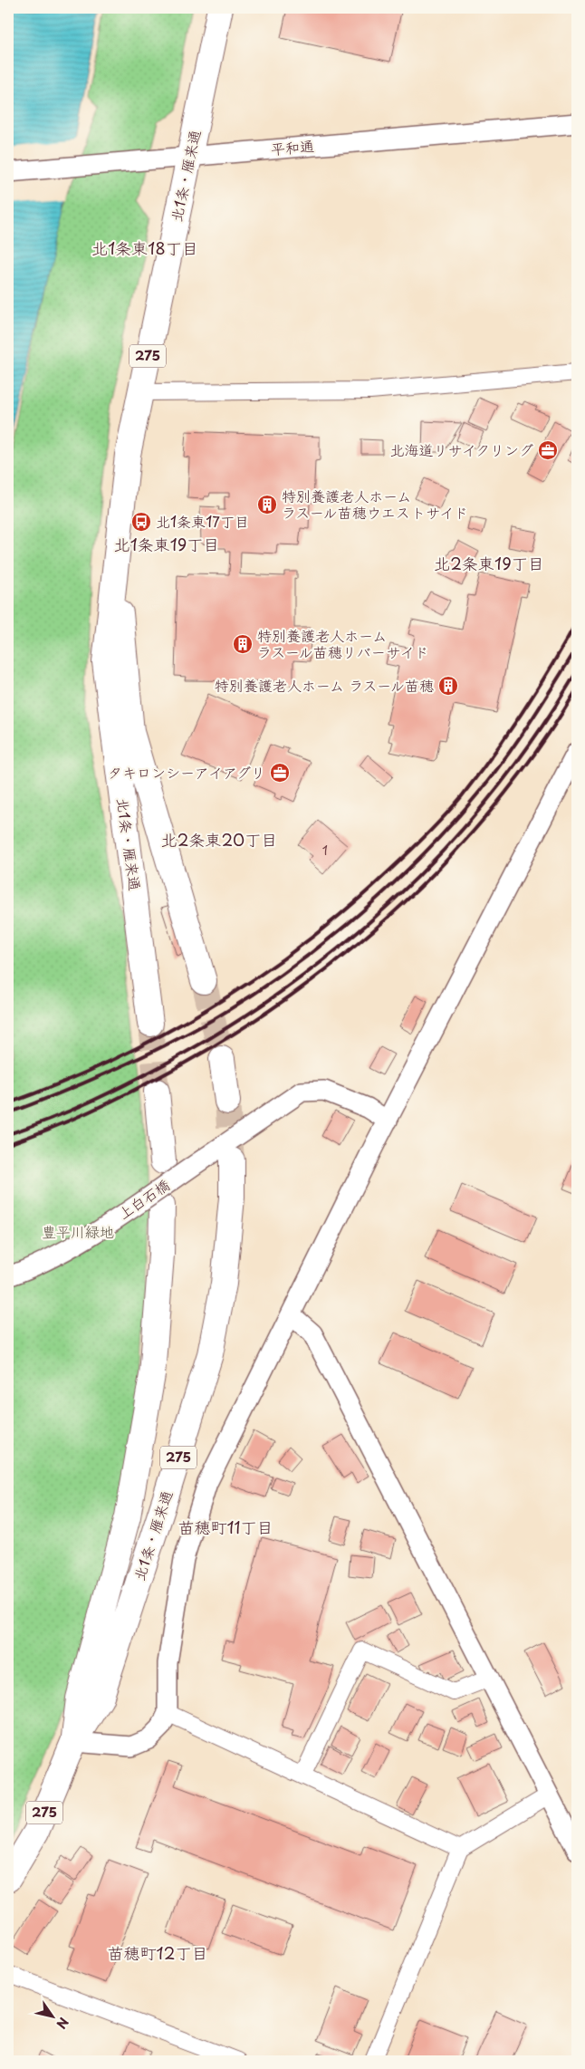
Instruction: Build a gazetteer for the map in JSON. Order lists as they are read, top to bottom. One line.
{"streets":{"highway":["北1条・雁来通","275"],"street":["平和通","上白石橋"]},"crossings":[["平和通","北1条・雁来通"]],"districts":["北1条東18丁目","北1条東19丁目","北2条東19丁目","北2条東20丁目","苗穂町11丁目","苗穂町12丁目"],"parks":["豊平川緑地"],"places":{"office":["北海道リサイクリング","タキロンシーアイアグリ"],"building":["特別養護老人ホーム ラスール苗穂ウエストサイド","特別養護老人ホーム ラスール苗穂リバーサイド","特別養護老人ホーム ラスール苗穂"],"bus stop":["北1条東17丁目"]},"house_numbers":["1"],"north":"bottom right"}
